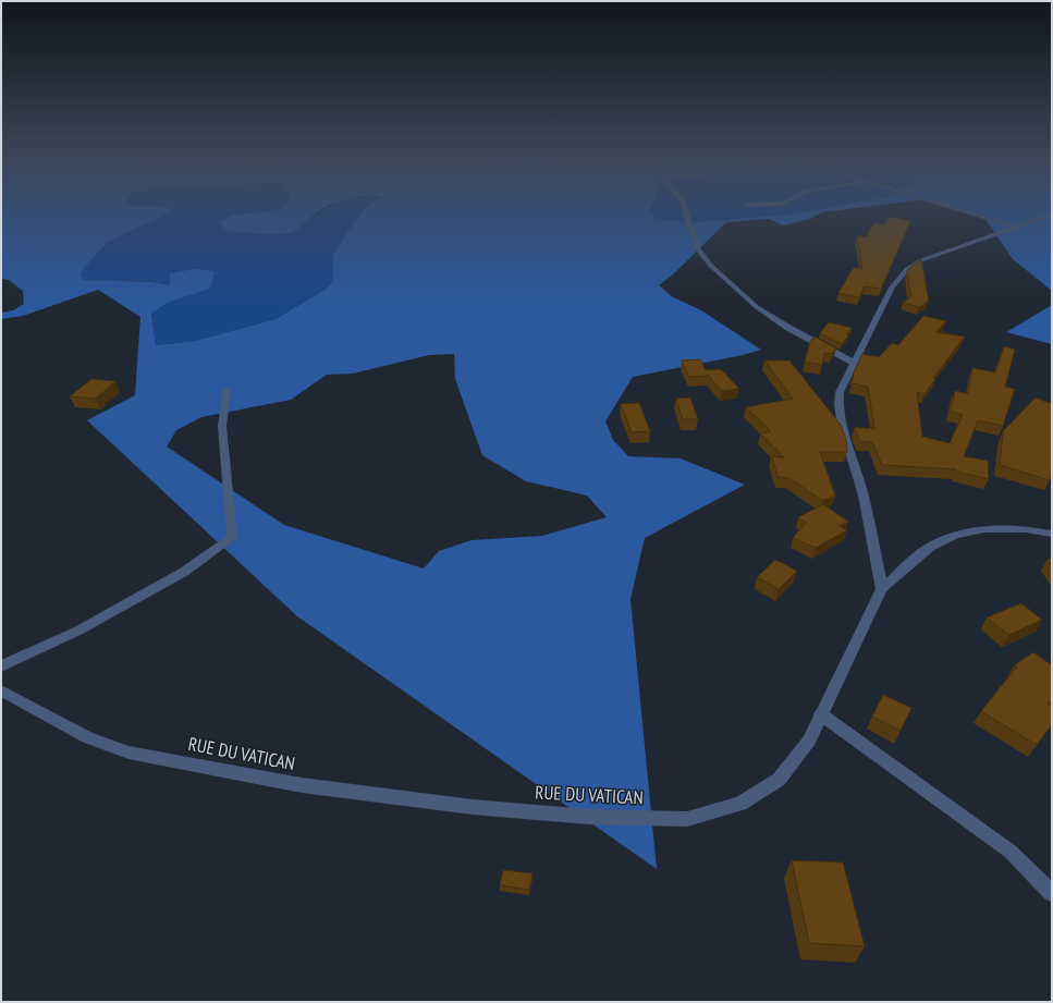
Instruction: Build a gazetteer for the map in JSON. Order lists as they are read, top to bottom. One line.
{"streets":{"street":["RUE DU VATICAN"]}}
